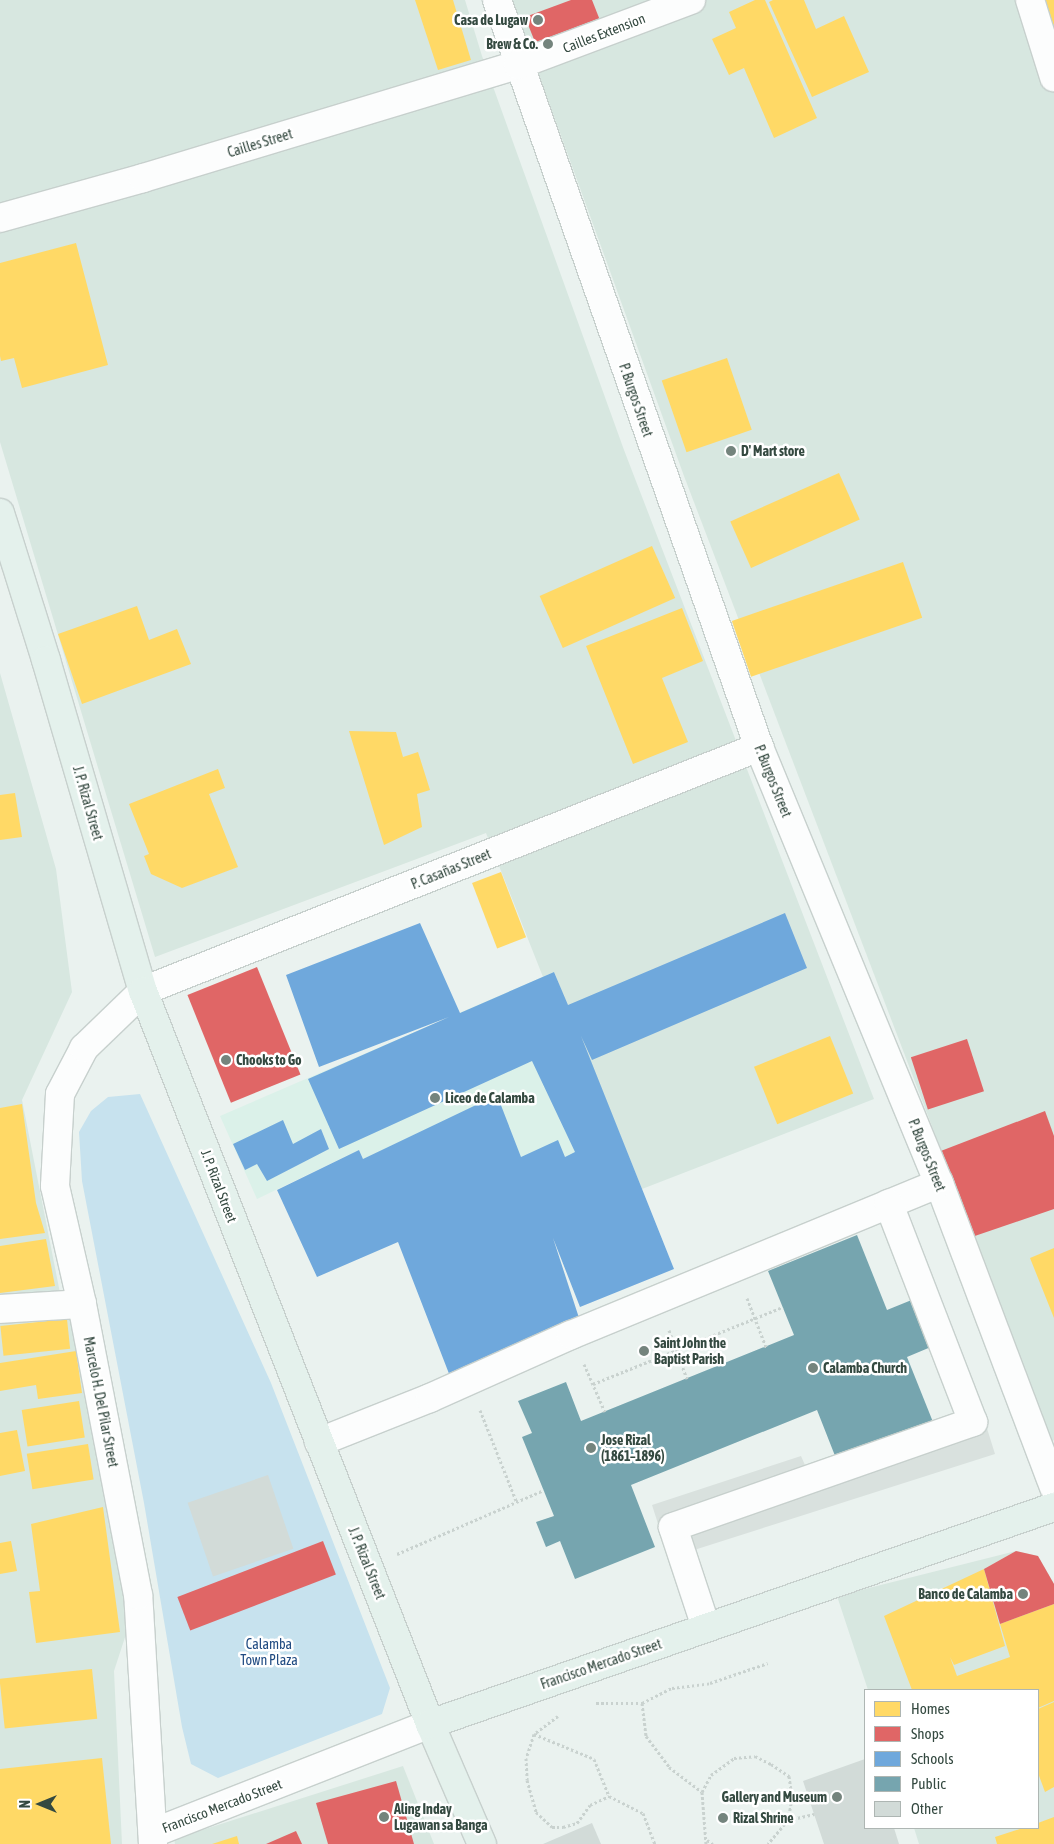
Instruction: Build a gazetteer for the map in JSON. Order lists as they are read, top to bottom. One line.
{"streets":{"main road":["J. P. Rizal Street","Francisco Mercado Street"],"street":["Cailles Extension","Cailles Street","P. Burgos Street","P. Casañas Street","Marcelo H. Del Pilar Street"]},"crossings":[["Cailles Extension","Cailles Street"],["Cailles Extension","P. Burgos Street"],["Cailles Street","P. Burgos Street"],["P. Burgos Street","P. Casañas Street"],["J. P. Rizal Street","P. Casañas Street"],["J. P. Rizal Street","Marcelo H. Del Pilar Street"],["J. P. Rizal Street","Francisco Mercado Street"],["P. Casañas Street","Marcelo H. Del Pilar Street"],["Marcelo H. Del Pilar Street","Francisco Mercado Street"]],"parks":["Calamba Town Plaza"],"places":["Casa de Lugaw","Brew & Co.","D' Mart store","Chooks to Go","Liceo de Calamba","Saint John the Baptist Parish","Calamba Church","Jose Rizal (1861–1896)","Banco de Calamba","Gallery and Museum","Aling Inday Lugawan sa Banga","Rizal Shrine"],"legend":["Homes","Shops","Schools","Public","Other"],"north":"left"}
